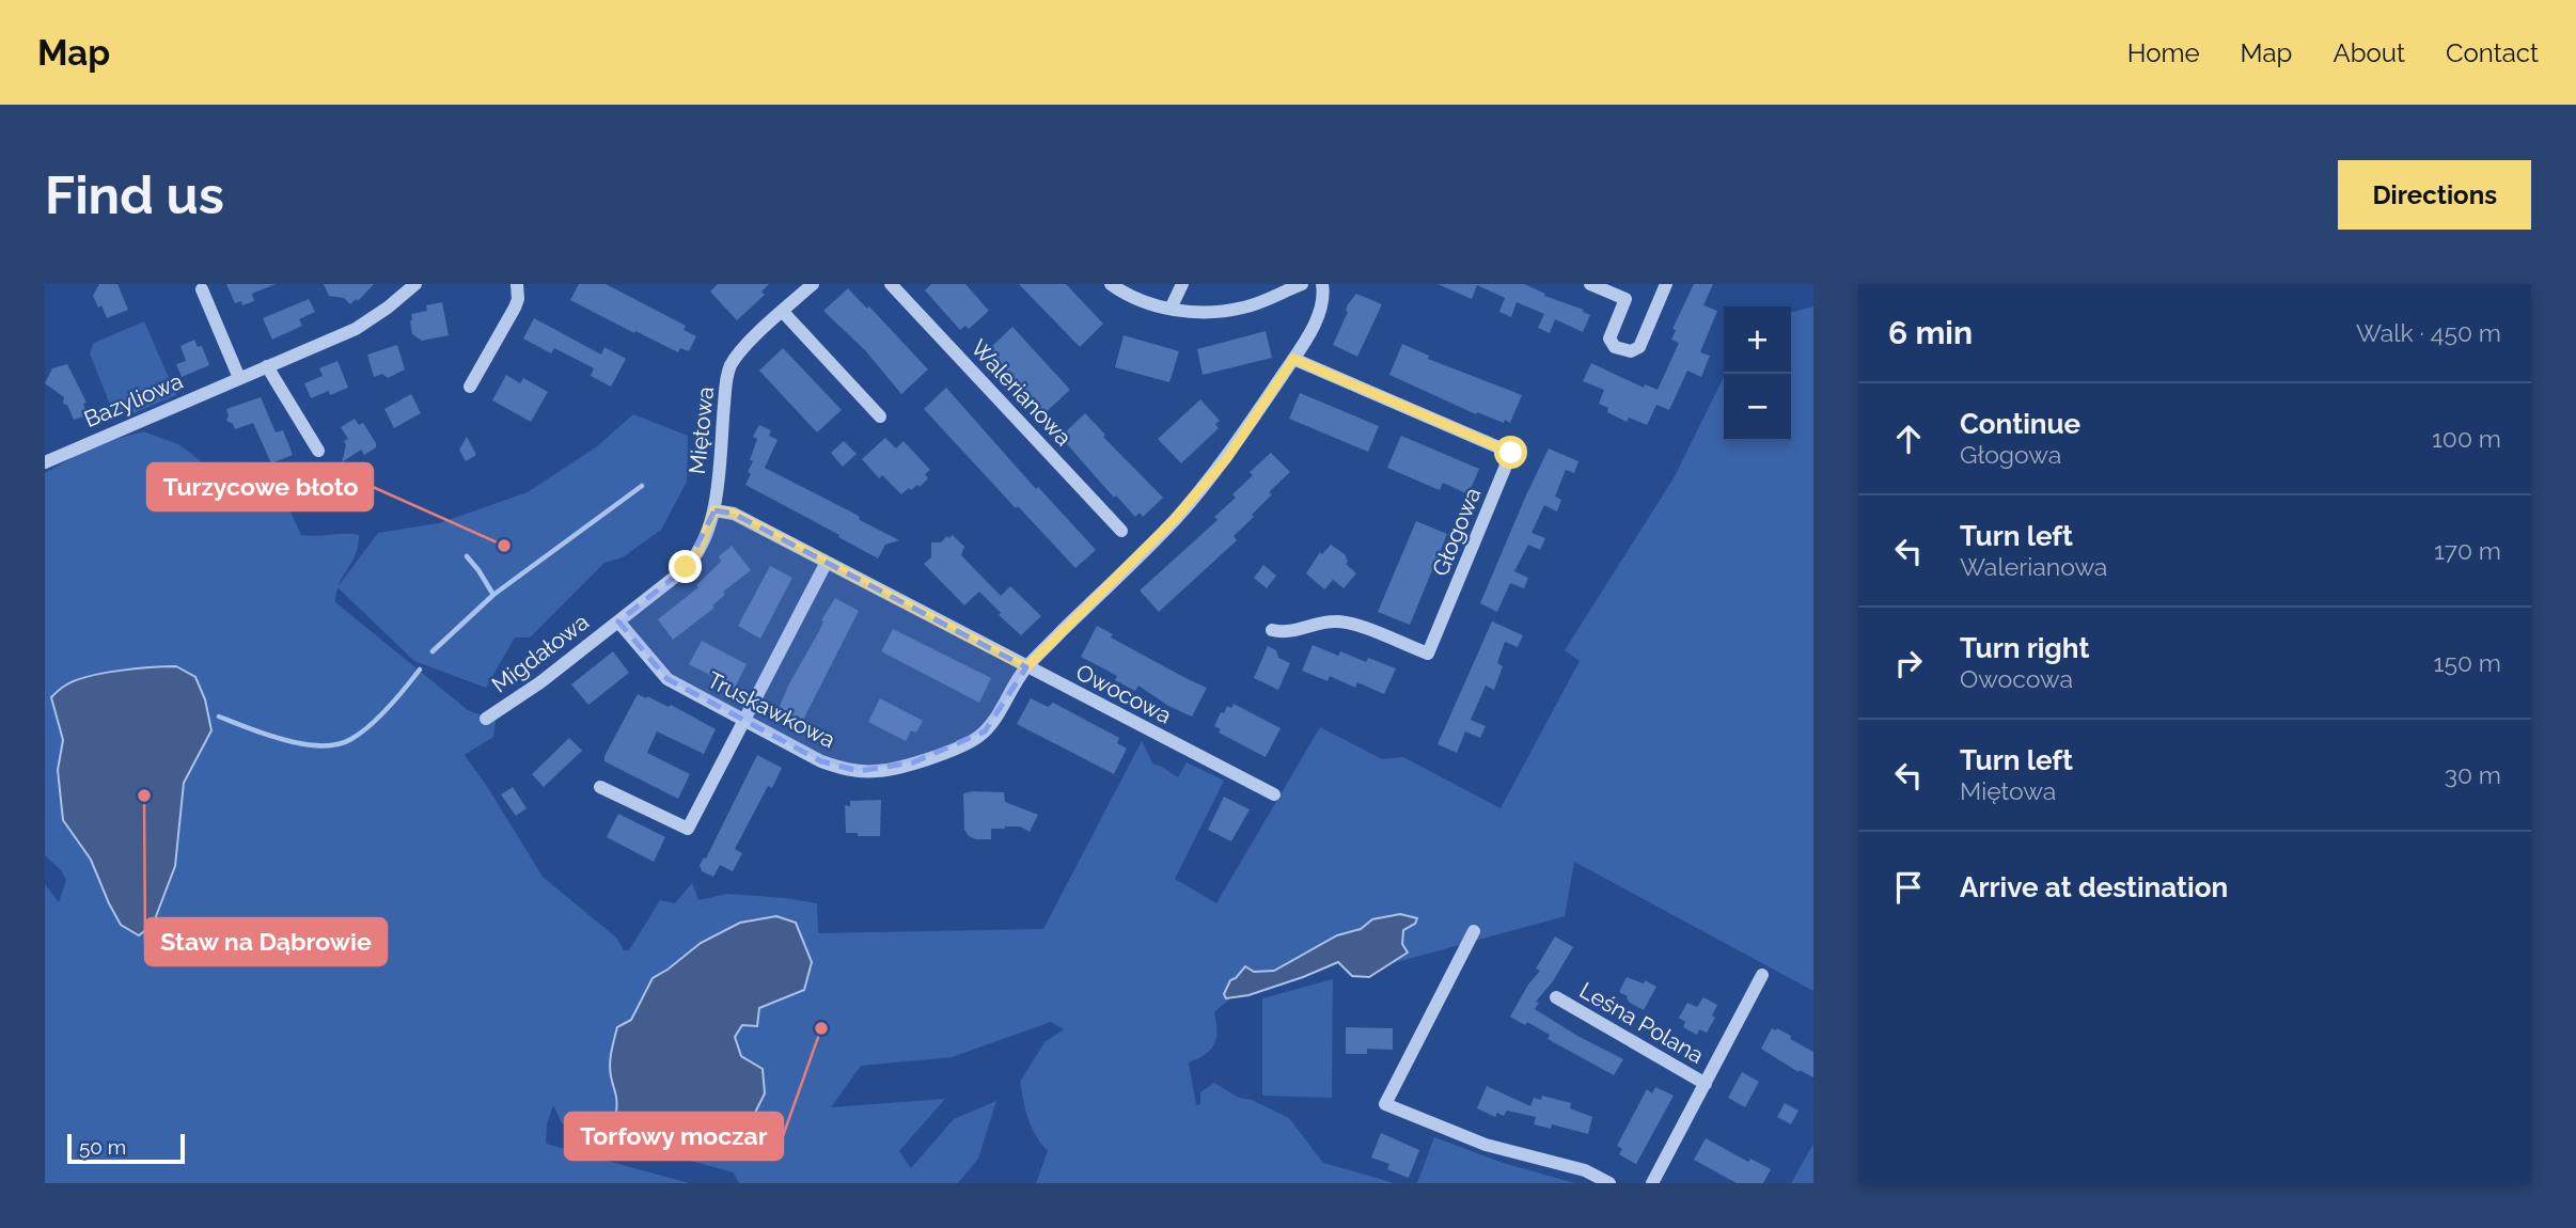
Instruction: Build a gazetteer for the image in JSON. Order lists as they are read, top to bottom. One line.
{"streets":{"street":["Walerianowa","Bazyliowa","Miętowa","Głogowa","Migdałowa","Owocowa","Truskawkowa","Leśna Polana"]},"crossings":[["Miętowa","Migdałowa"],["Miętowa","Owocowa"],["Miętowa","Truskawkowa"],["Migdałowa","Truskawkowa"],["Owocowa","Truskawkowa"]],"places":["Turzycowe błoto","Staw na Dąbrowie","Torfowy moczar"],"scale_bar":"50 m","page":{"header":"Map","nav":["Home","Map","About","Contact"],"buttons":"Directions","title":"Find us","heading":["6 min","Walk · 450 m"],"map_buttons":["+","−"],"list":[["Continue","Głogowa","100 m"],["Turn left","Walerianowa","170 m"],["Turn right","Owocowa","150 m"],["Turn left","Miętowa","30 m"],"Arrive at destination"],"scale":"50 m"}}
